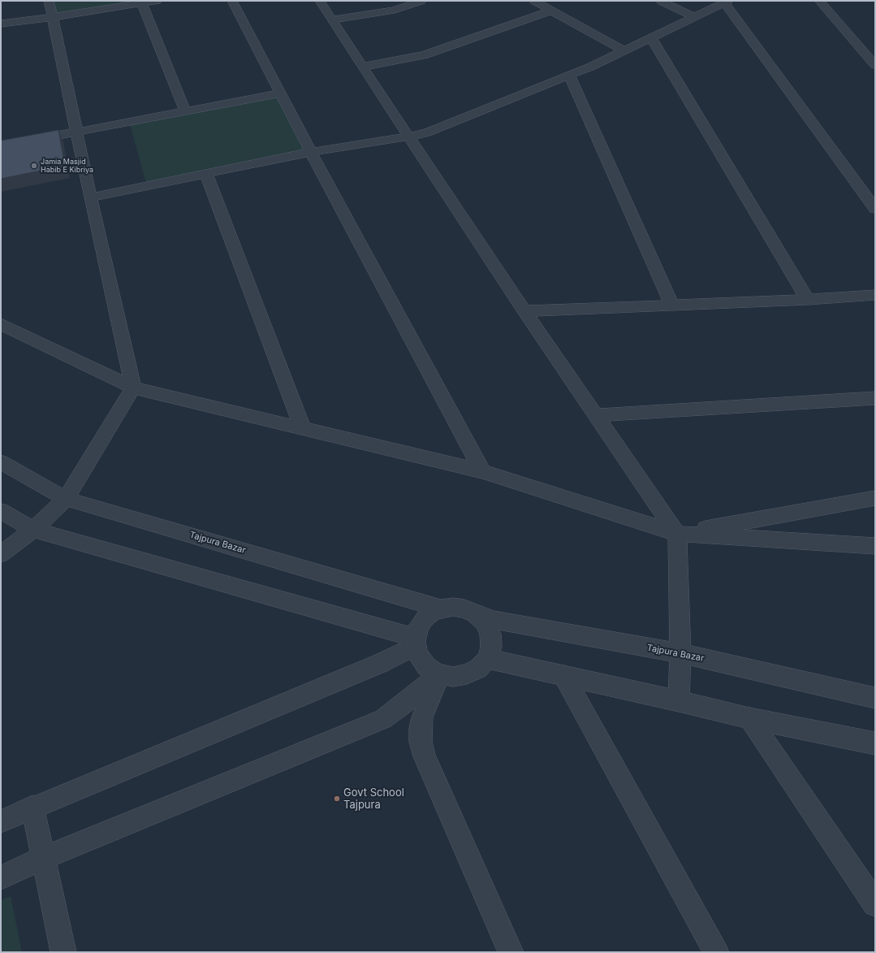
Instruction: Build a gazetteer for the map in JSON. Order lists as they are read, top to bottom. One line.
{"streets":{"street":["Tajpura Bazar"]},"places":["Jamia Masjid Habib E Kibriya","Govt School Tajpura"]}
